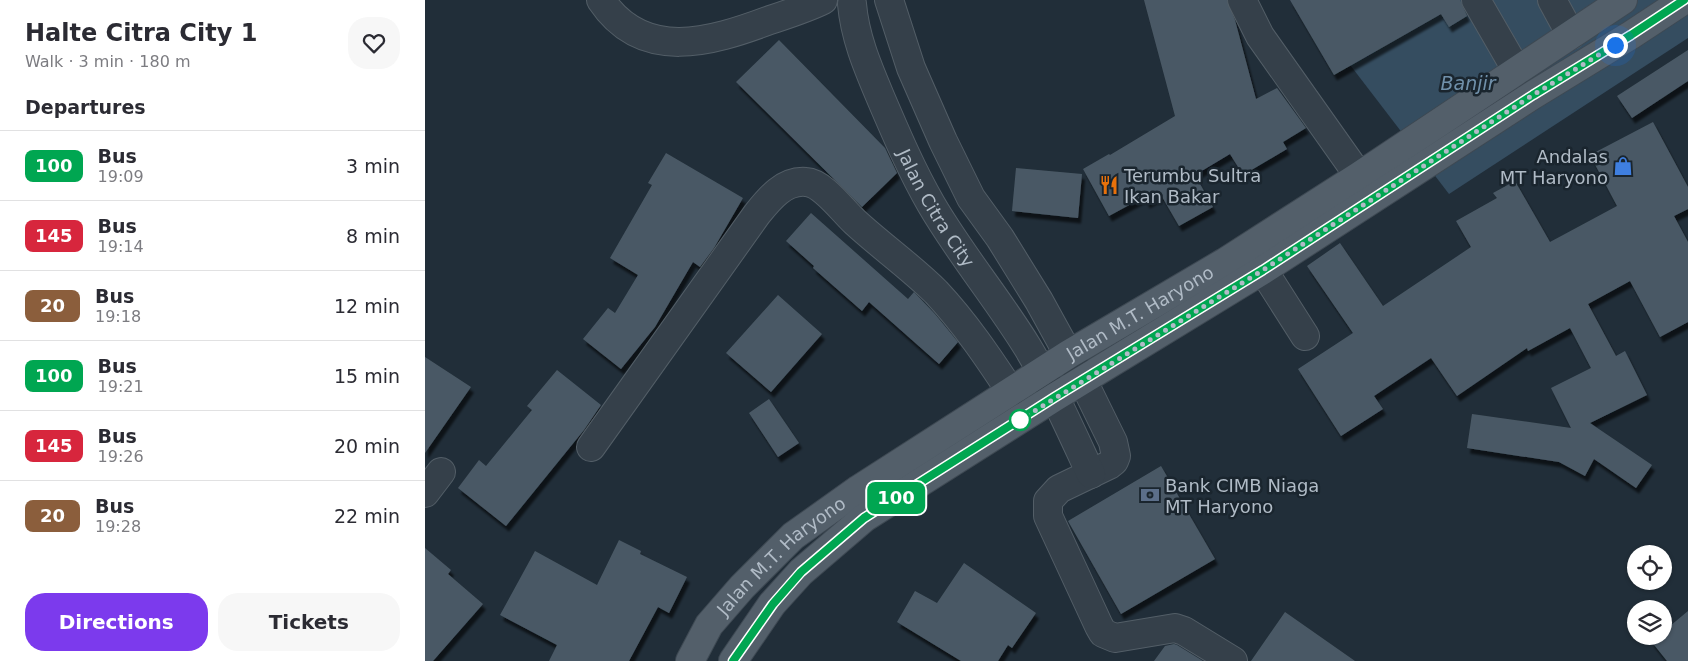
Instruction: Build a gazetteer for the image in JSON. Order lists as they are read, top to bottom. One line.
{"streets":{"main road":["Jalan M.T. Haryono"],"street":["Jalan Citra City"]},"crossings":[["Jalan Citra City","Jalan M.T. Haryono"]],"water":["Banjir"],"places":{"shop":["Andalas MT Haryono"],"restaurant":["Terumbu Sultra Ikan Bakar"],"bank":["Bank CIMB Niaga MT Haryono"]},"lines":["bus line 100"],"page":{"heading":[["Halte Citra City 1","Walk · 3 min · 180 m"],"Departures"],"on_map":"100","list":[{"mark":"100","name":"Bus","note":"19:09","value":"3 min"},{"mark":"145","name":"Bus","note":"19:14","value":"8 min"},{"mark":"20","name":"Bus","note":"19:18","value":"12 min"},{"mark":"100","name":"Bus","note":"19:21","value":"15 min"},{"mark":"145","name":"Bus","note":"19:26","value":"20 min"},{"mark":"20","name":"Bus","note":"19:28","value":"22 min"}],"buttons":["Directions","Tickets"]}}
